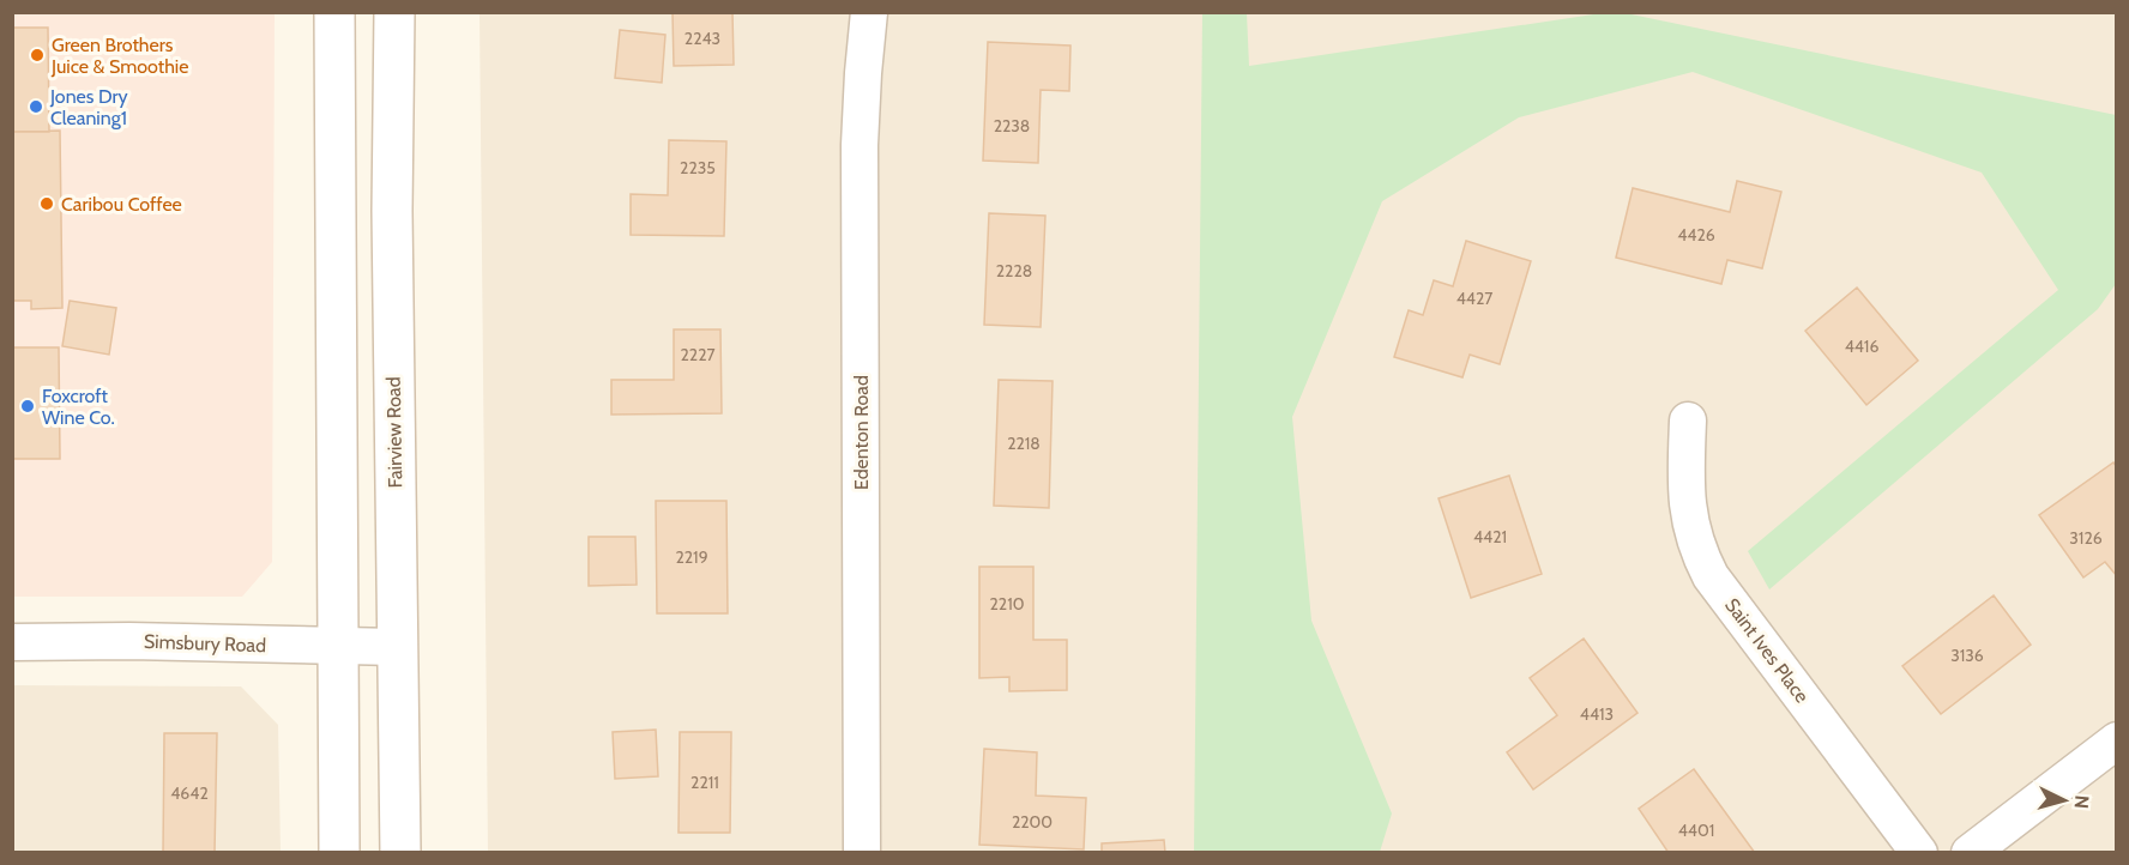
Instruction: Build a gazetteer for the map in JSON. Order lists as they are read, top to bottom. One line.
{"streets":{"main road":["Fairview Road"],"street":["Edenton Road","Simsbury Road","Saint Ives Place"]},"crossings":[["Fairview Road","Simsbury Road"]],"places":["Green Brothers Juice & Smoothie","Jones Dry Cleaning1","Caribou Coffee","Foxcroft Wine Co."],"house_numbers":["2243","2238","2235","4426","2228","4427","4416","2227","2218","4421","3126","2219","2210","3136","4413","2211","4642","2200","4401"],"north":"right"}
